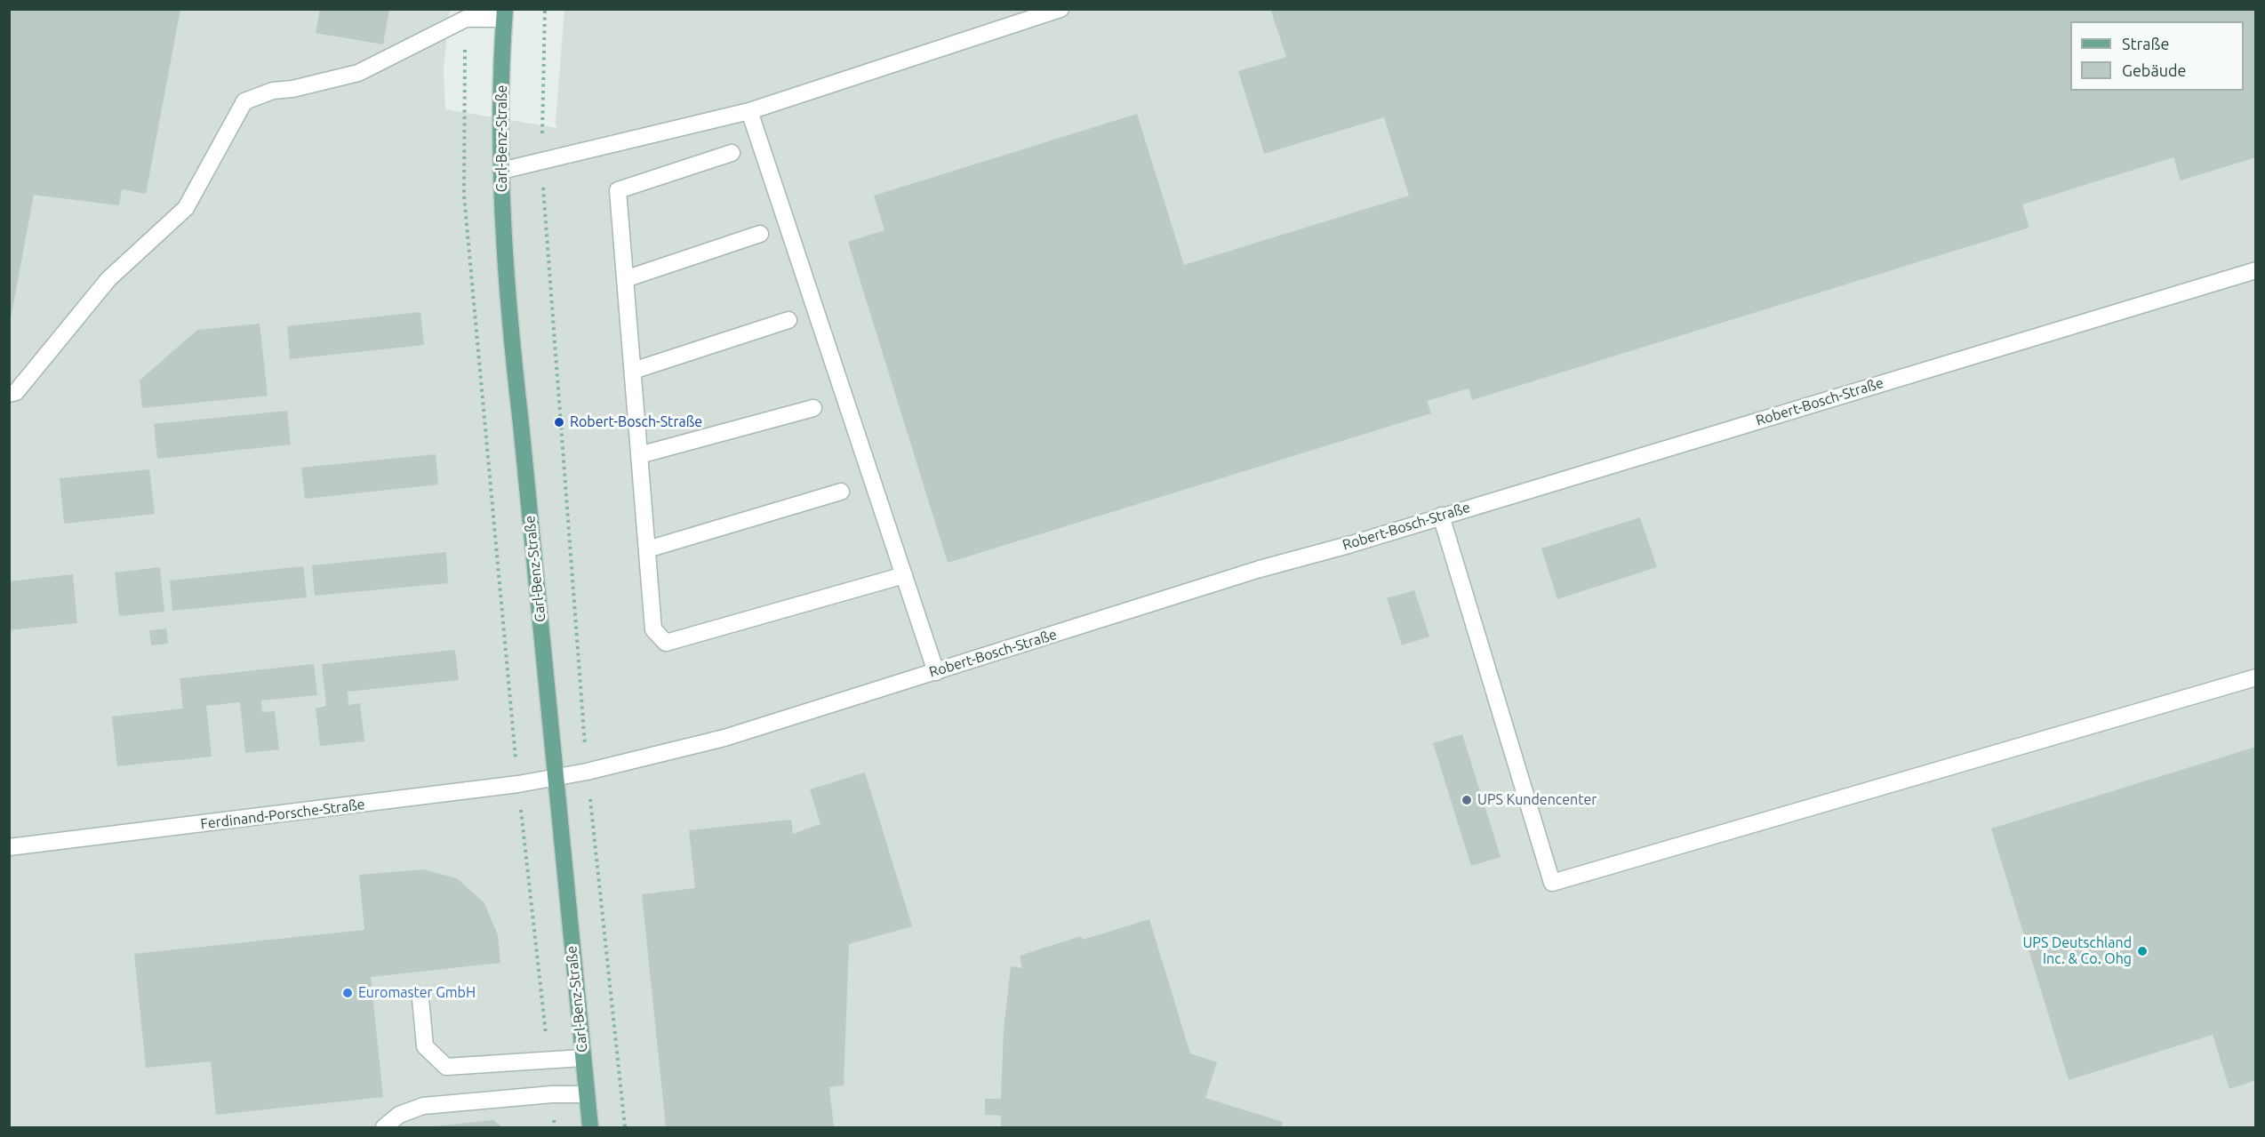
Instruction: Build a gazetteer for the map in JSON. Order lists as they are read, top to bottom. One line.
{"streets":{"main road":["Carl-Benz-Straße"],"street":["Robert-Bosch-Straße","Ferdinand-Porsche-Straße"]},"crossings":[["Carl-Benz-Straße","Robert-Bosch-Straße"],["Carl-Benz-Straße","Ferdinand-Porsche-Straße"],["Robert-Bosch-Straße","Ferdinand-Porsche-Straße"]],"places":["Robert-Bosch-Straße","UPS Kundencenter","UPS Deutschland Inc. & Co. Ohg","Euromaster GmbH"],"legend":["Straße","Gebäude"]}
